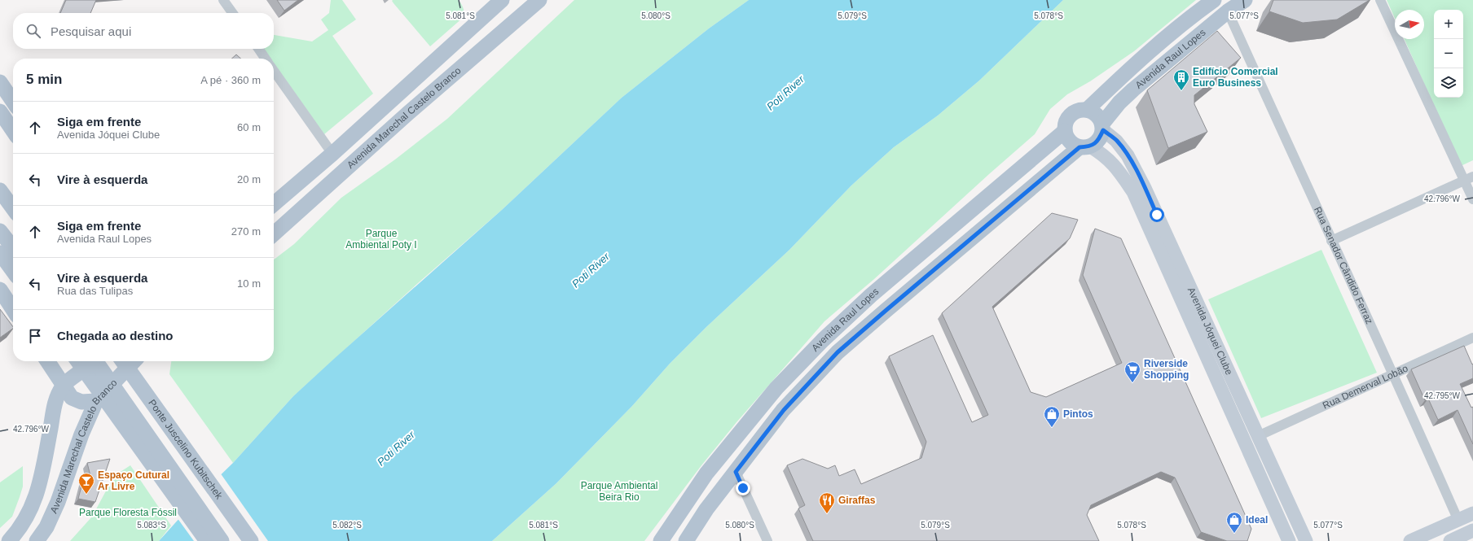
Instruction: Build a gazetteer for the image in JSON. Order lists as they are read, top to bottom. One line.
{"streets":{"main road":["Avenida Raul Lopes","Avenida Marechal Castelo Branco","Avenida Jóquei Clube","Ponte Juscelino Kubitschek"],"street":["Rua Senador Cândido Ferraz","Rua Demerval Lobão"]},"crossings":[["Avenida Raul Lopes","Rua Senador Cândido Ferraz"],["Avenida Raul Lopes","Avenida Jóquei Clube"],["Rua Senador Cândido Ferraz","Rua Demerval Lobão"],["Avenida Jóquei Clube","Rua Demerval Lobão"]],"water":["Poti River"],"parks":["Parque Ambiental Poty I","Parque Ambiental Beira Rio","Parque Floresta Fóssil"],"places":{"building":["Edifício Comercial Euro Business"],"supermarket":["Riverside Shopping"],"shop":["Pintos","Ideal"],"bar":["Espaço Cutural Ar Livre"],"restaurant":["Giraffas"]},"north":"right","page":{"map_buttons":["+","−"],"search":"Pesquisar aqui","heading":["5 min","A pé · 360 m"],"list":[["Siga em frente","Avenida Jóquei Clube","60 m"],["Vire à esquerda","20 m"],["Siga em frente","Avenida Raul Lopes","270 m"],["Vire à esquerda","Rua das Tulipas","10 m"],"Chegada ao destino"]},"coordinates":["5.081°S","5.079°S","5.077°S","5.080°S","5.078°S","42.796°W","42.795°W","5.083°S","5.082°S"]}
